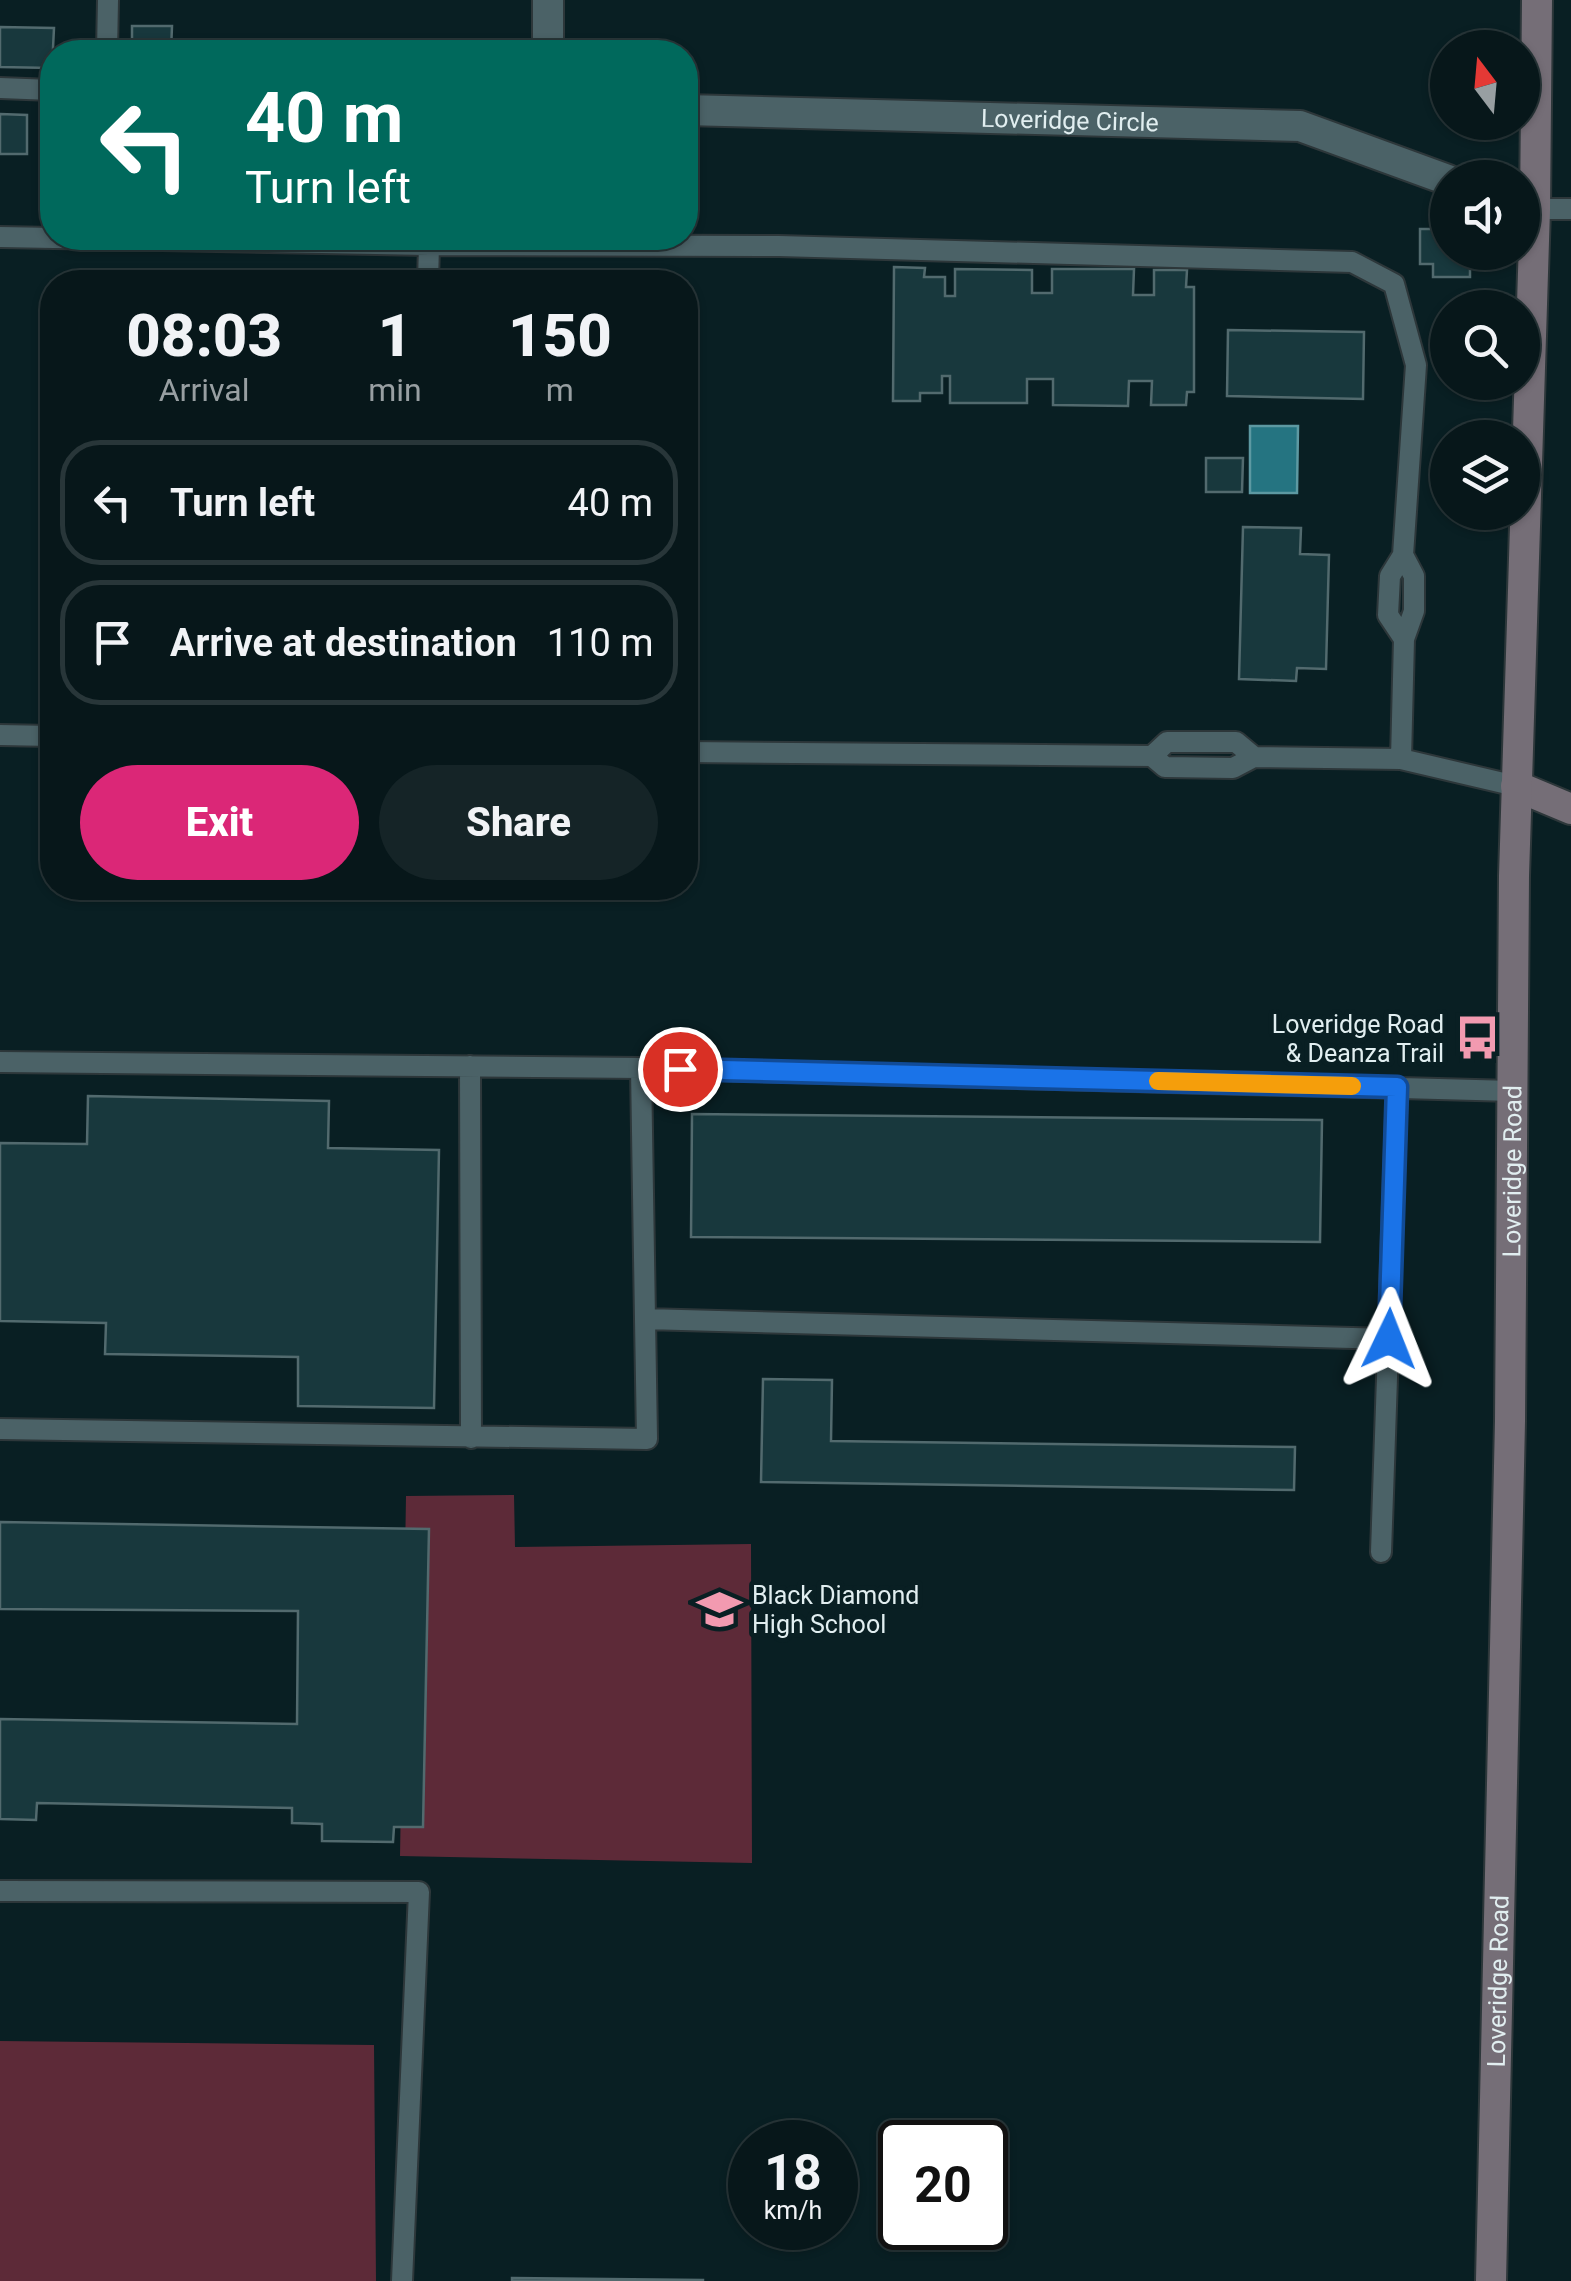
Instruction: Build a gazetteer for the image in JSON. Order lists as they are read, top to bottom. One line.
{"streets":{"main road":["Loveridge Road"],"street":["Loveridge Circle"]},"places":{"bus stop":["Loveridge Road & Deanza Trail"],"school or university":["Black Diamond High School"]},"north":"top","page":{"turn":["40 m","Turn left"],"eta":["08:03","Arrival","1","min","150","m"],"list":[{"name":"Turn left","value":"40 m"},{"name":"Arrive at destination","value":"110 m"}],"buttons":["Exit","Share"],"speed":"18 km/h","limit":"20"}}
